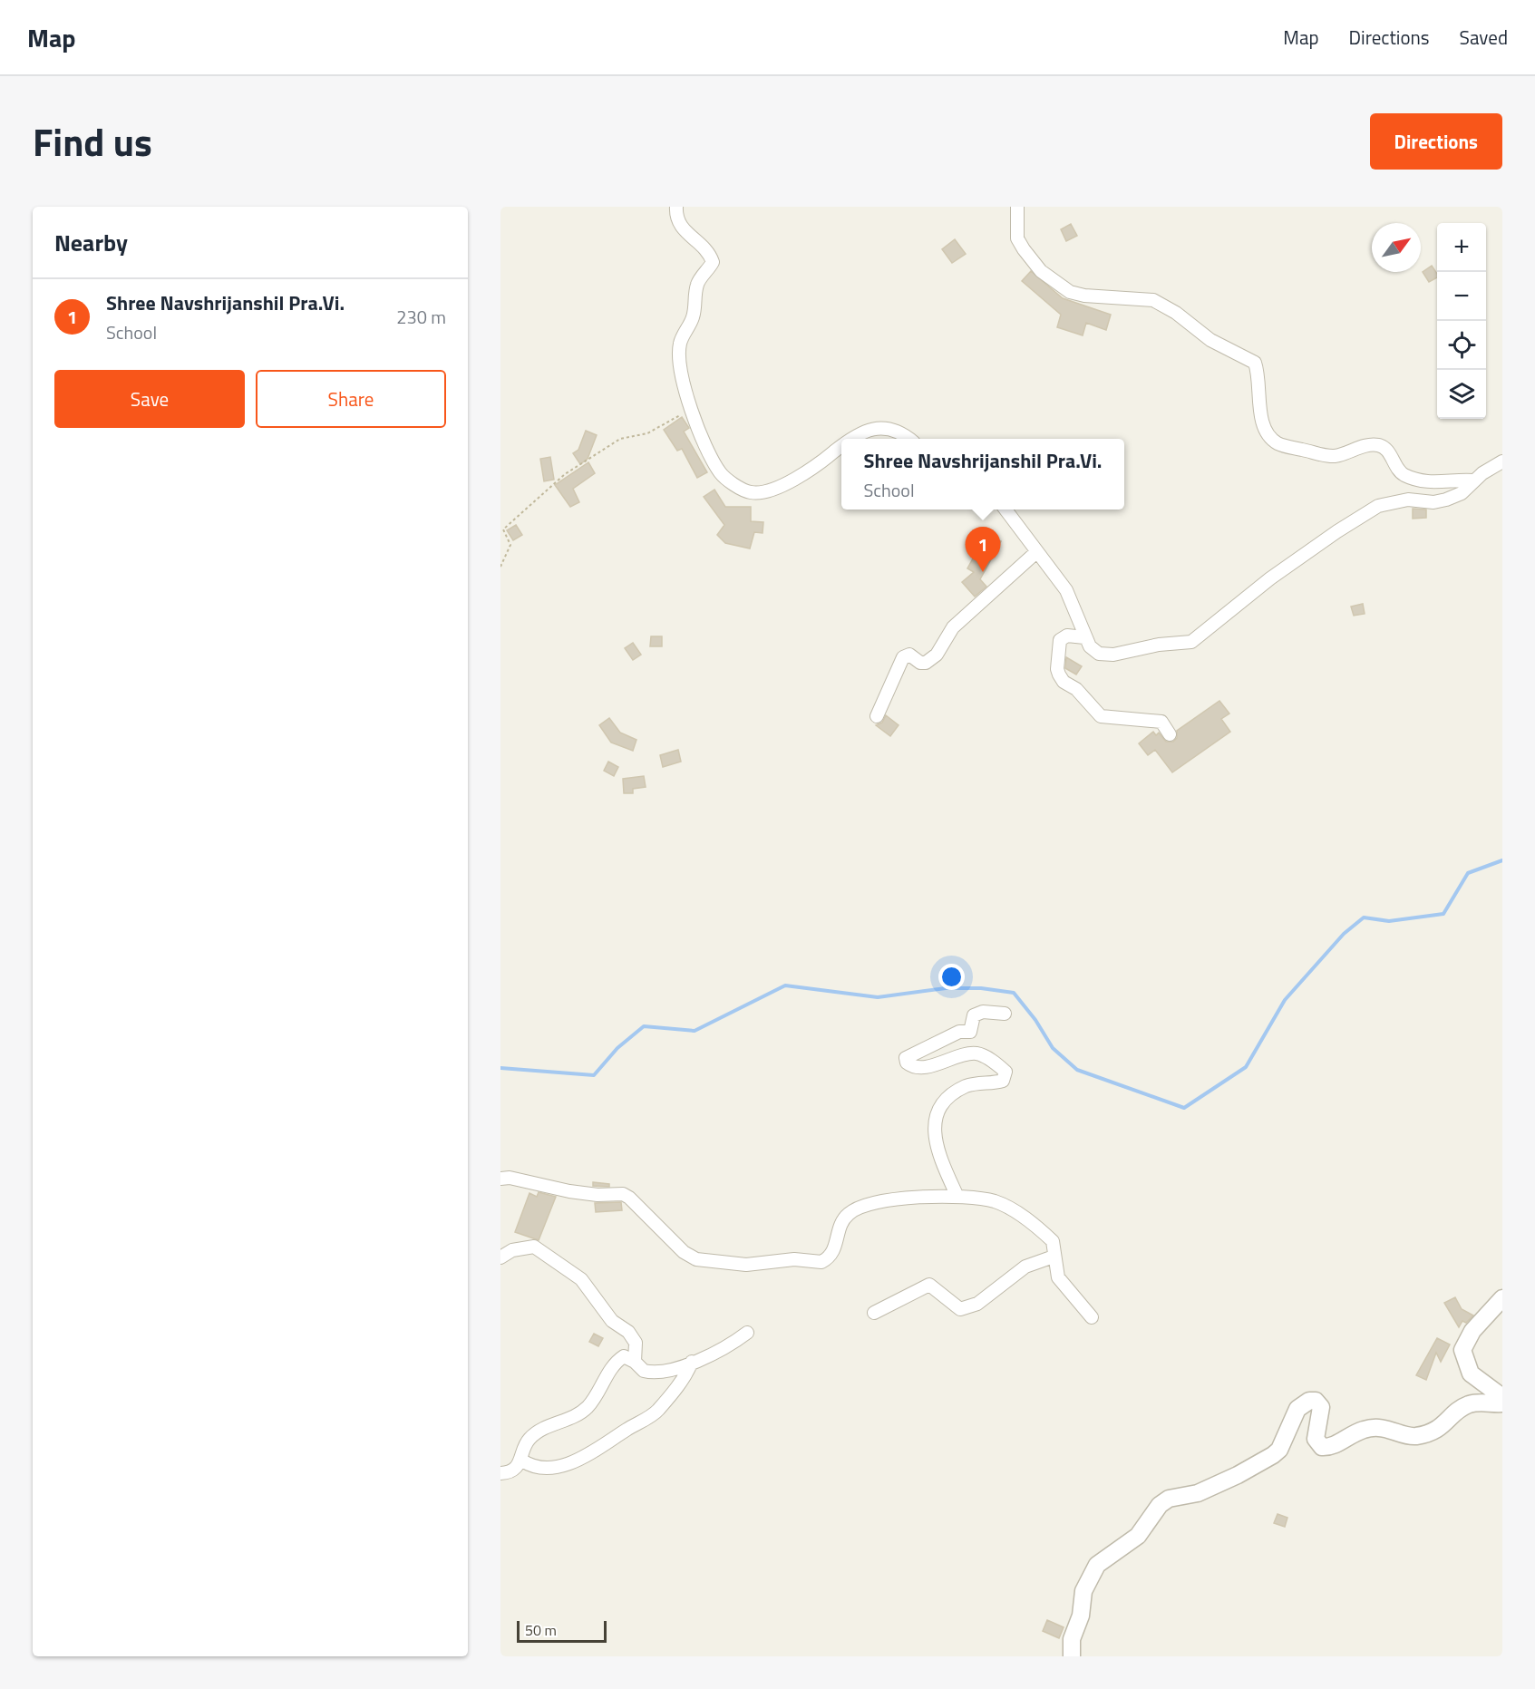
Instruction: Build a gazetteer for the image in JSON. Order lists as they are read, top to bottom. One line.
{"scale_bar":"50 m","north":"top right","page":{"header":"Map","nav":["Map","Directions","Saved"],"title":"Find us","buttons":["Directions",["Save","Share"]],"heading":"Nearby","map_buttons":["+","−"],"list":[{"mark":"1","name":"Shree Navshrijanshil Pra.Vi.","note":"School","value":"230 m"}],"popup":["Shree Navshrijanshil Pra.Vi.","School"],"pins":"1","scale":"50 m"}}
